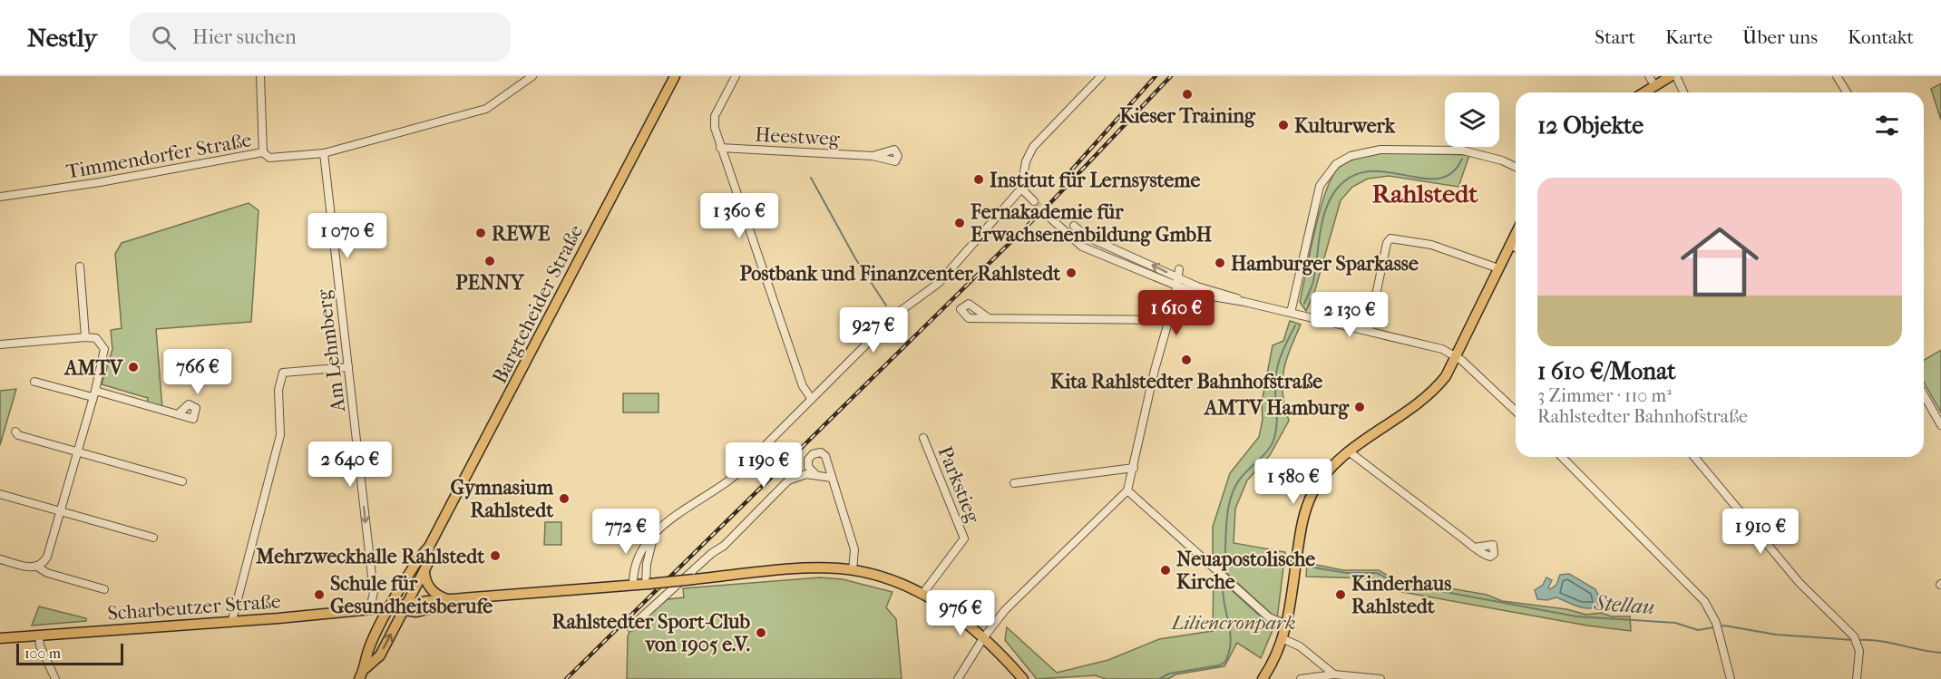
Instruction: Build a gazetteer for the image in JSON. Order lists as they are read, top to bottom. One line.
{"streets":{"main road":["Bargteheider Straße","Scharbeutzer Straße"],"street":["Heestweg","Timmendorfer Straße","Am Lehmberg","Parkstieg"]},"crossings":[["Timmendorfer Straße","Am Lehmberg"],["Bargteheider Straße","Scharbeutzer Straße"],["Am Lehmberg","Scharbeutzer Straße"],["Parkstieg","Scharbeutzer Straße"]],"one_way":["Am Lehmberg"],"districts":["Rahlstedt"],"water":["Stellau"],"parks":["Liliencronpark"],"places":["Kieser Training","Kulturwerk","Institut für Lernsysteme","Fernakademie für Erwachsenenbildung GmbH","REWE","PENNY","Hamburger Sparkasse","Postbank und Finanzcenter Rahlstedt","Kita Rahlstedter Bahnhofstraße","AMTV","AMTV Hamburg","Gymnasium Rahlstedt","Mehrzweckhalle Rahlstedt","Neuapostolische Kirche","Schule für Gesundheitsberufe","Kinderhaus Rahlstedt","Rahlstedter Sport-Club von 1905 e.V."],"scale_bar":"100 m","page":{"header":"Nestly","search":"Hier suchen","nav":["Start","Karte","Über uns","Kontakt"],"heading":"12 Objekte","list":[{"name":"1 610 €/Monat","note":"3 Zimmer · 110 m² · Rahlstedter Bahnhofstraße"}],"price":["1 360 €","1 070 €","1 610 €","2 130 €","927 €","766 €","2 640 €","1 190 €","1 580 €","772 €","1 910 €","976 €"],"scale":"100 m"}}
